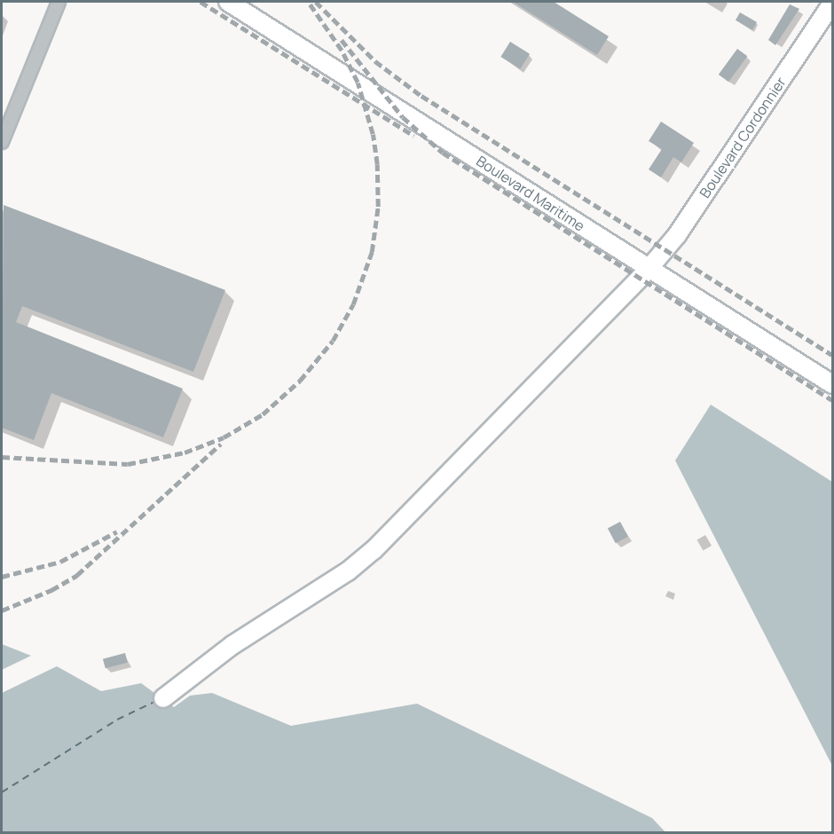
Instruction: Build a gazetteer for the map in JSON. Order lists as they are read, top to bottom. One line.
{"streets":{"street":["Boulevard Cordonnier","Boulevard Maritime"]},"crossings":[["Boulevard Cordonnier","Boulevard Maritime"]]}
